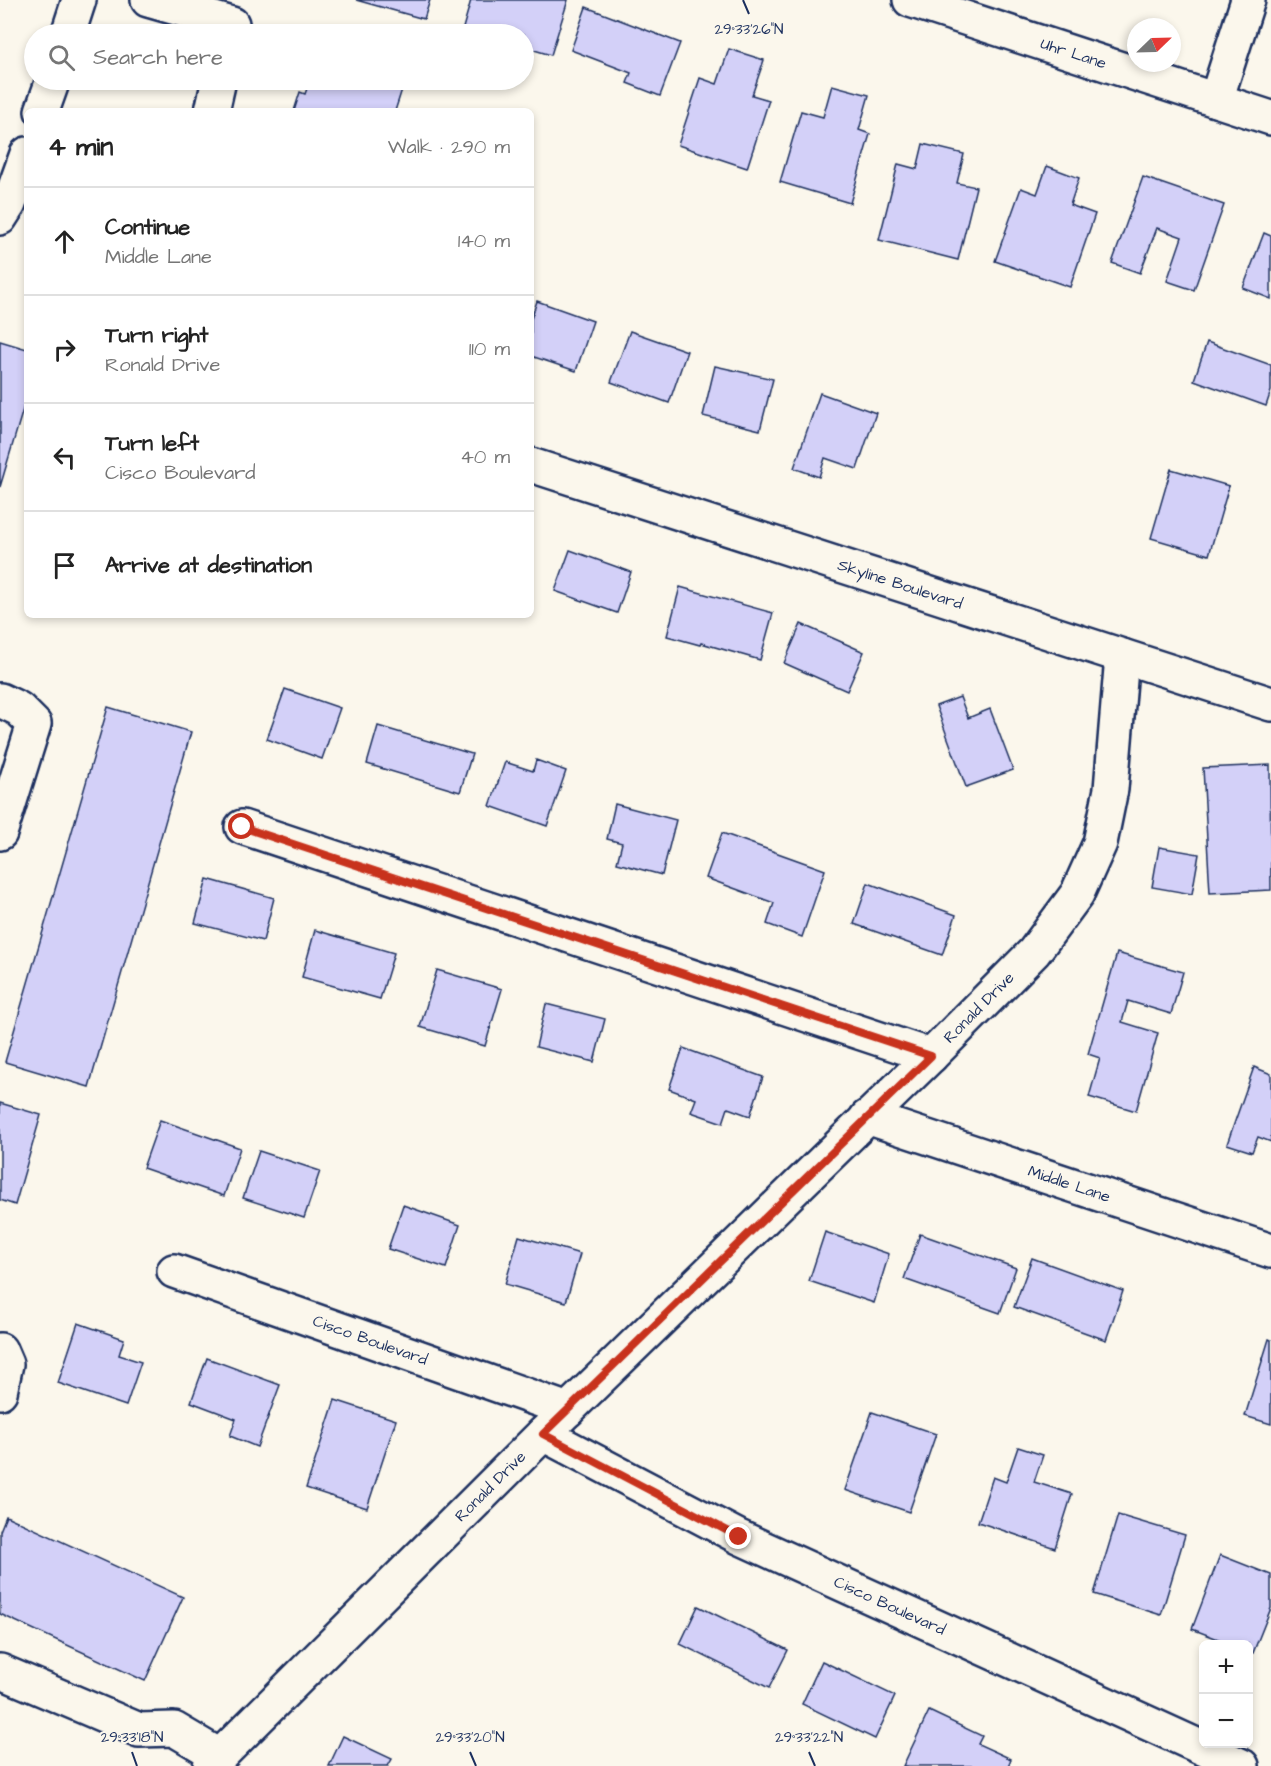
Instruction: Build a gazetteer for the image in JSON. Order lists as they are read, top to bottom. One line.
{"streets":{"street":["Uhr Lane","Skyline Boulevard","Ronald Drive","Middle Lane","Cisco Boulevard"]},"crossings":[["Skyline Boulevard","Ronald Drive"],["Ronald Drive","Middle Lane"],["Ronald Drive","Cisco Boulevard"]],"north":"top right","page":{"search":"Search here","heading":["4 min","Walk · 290 m"],"list":[["Continue","Middle Lane","140 m"],["Turn right","Ronald Drive","110 m"],["Turn left","Cisco Boulevard","40 m"],"Arrive at destination"],"map_buttons":["+","−"]},"coordinates":["29°33'26\"N","29°33'18\"N","29°33'20\"N","29°33'22\"N"]}
